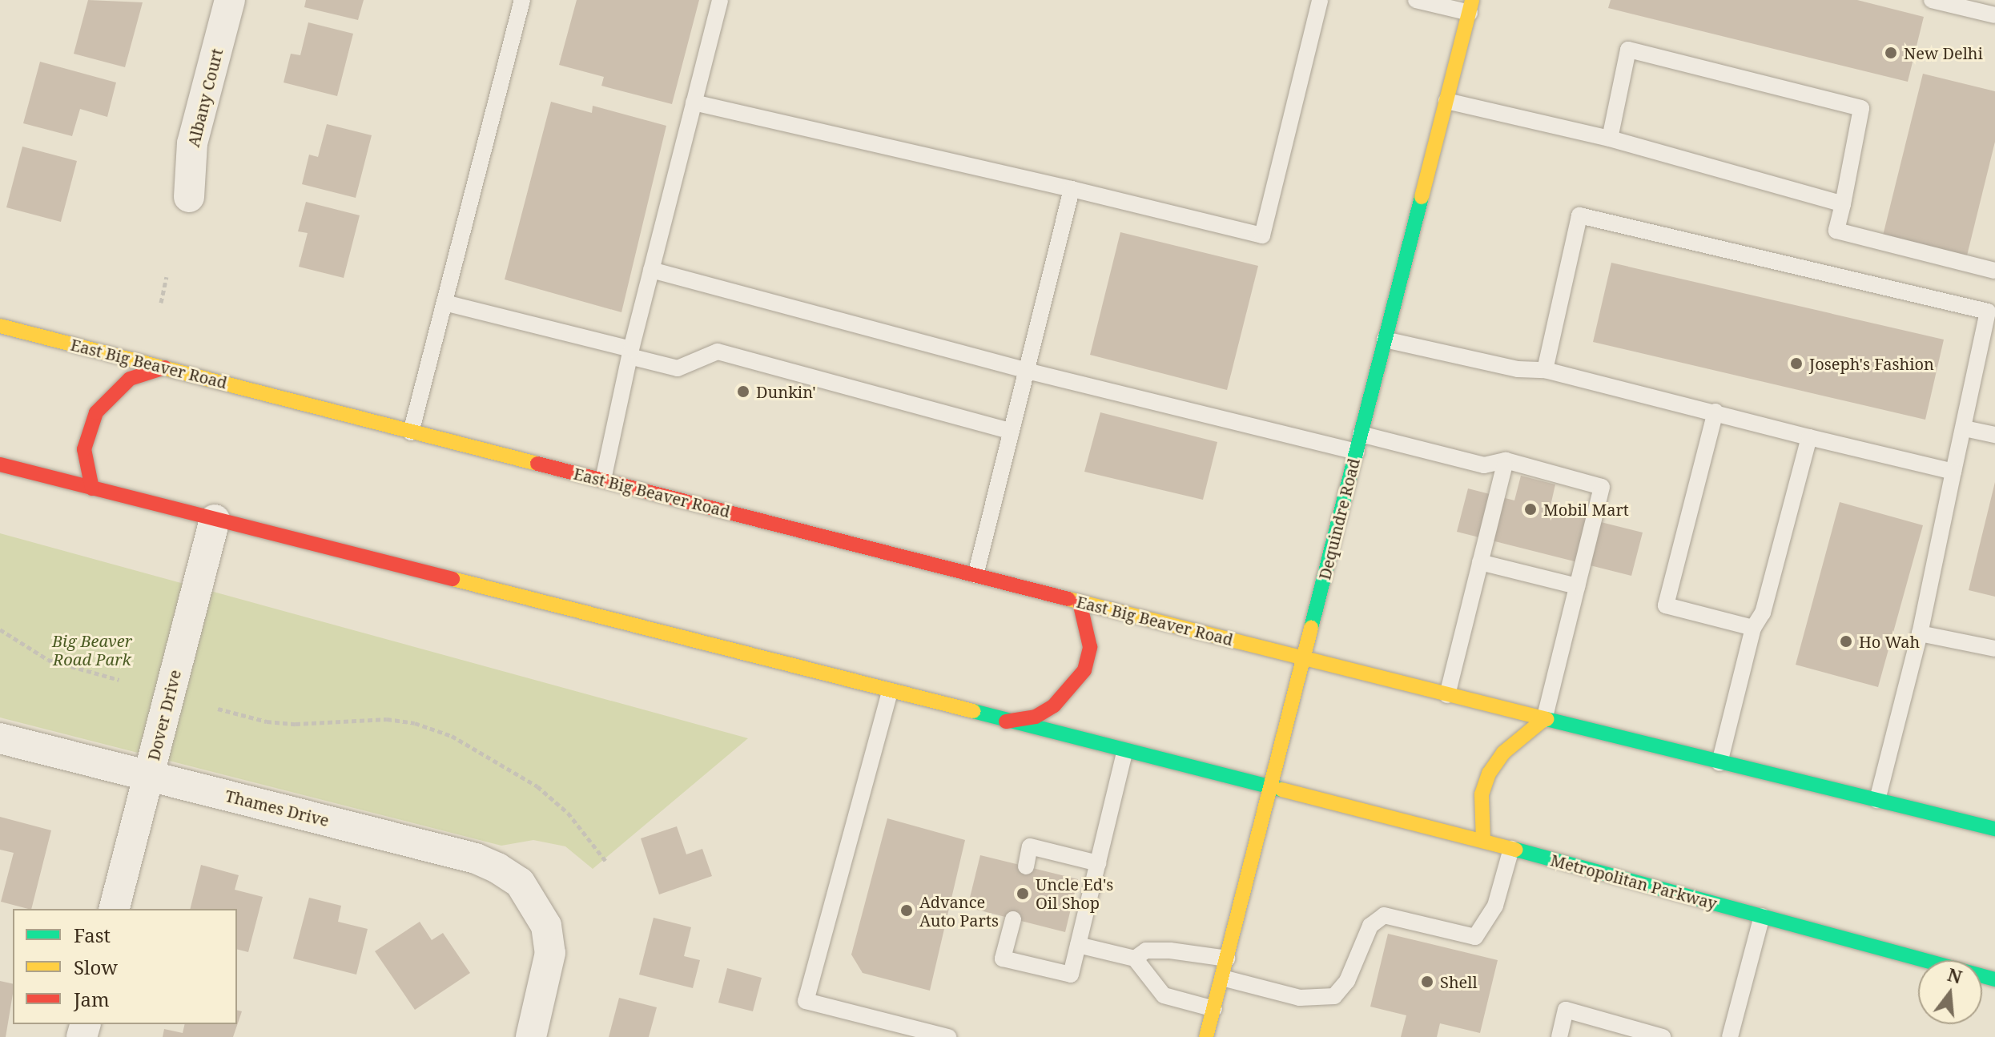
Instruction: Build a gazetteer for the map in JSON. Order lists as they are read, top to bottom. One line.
{"streets":{"main road":["East Big Beaver Road","Dequindre Road","Metropolitan Parkway"],"street":["Albany Court","Dover Drive","Thames Drive"]},"crossings":[["East Big Beaver Road","Dequindre Road"],["Dequindre Road","Metropolitan Parkway"],["Dover Drive","Thames Drive"]],"parks":["Big Beaver Road Park"],"places":["New Delhi","Joseph's Fashion","Dunkin'","Mobil Mart","Ho Wah","Uncle Ed's Oil Shop","Advance Auto Parts","Shell"],"legend":["Fast","Slow","Jam"],"north":"top"}
